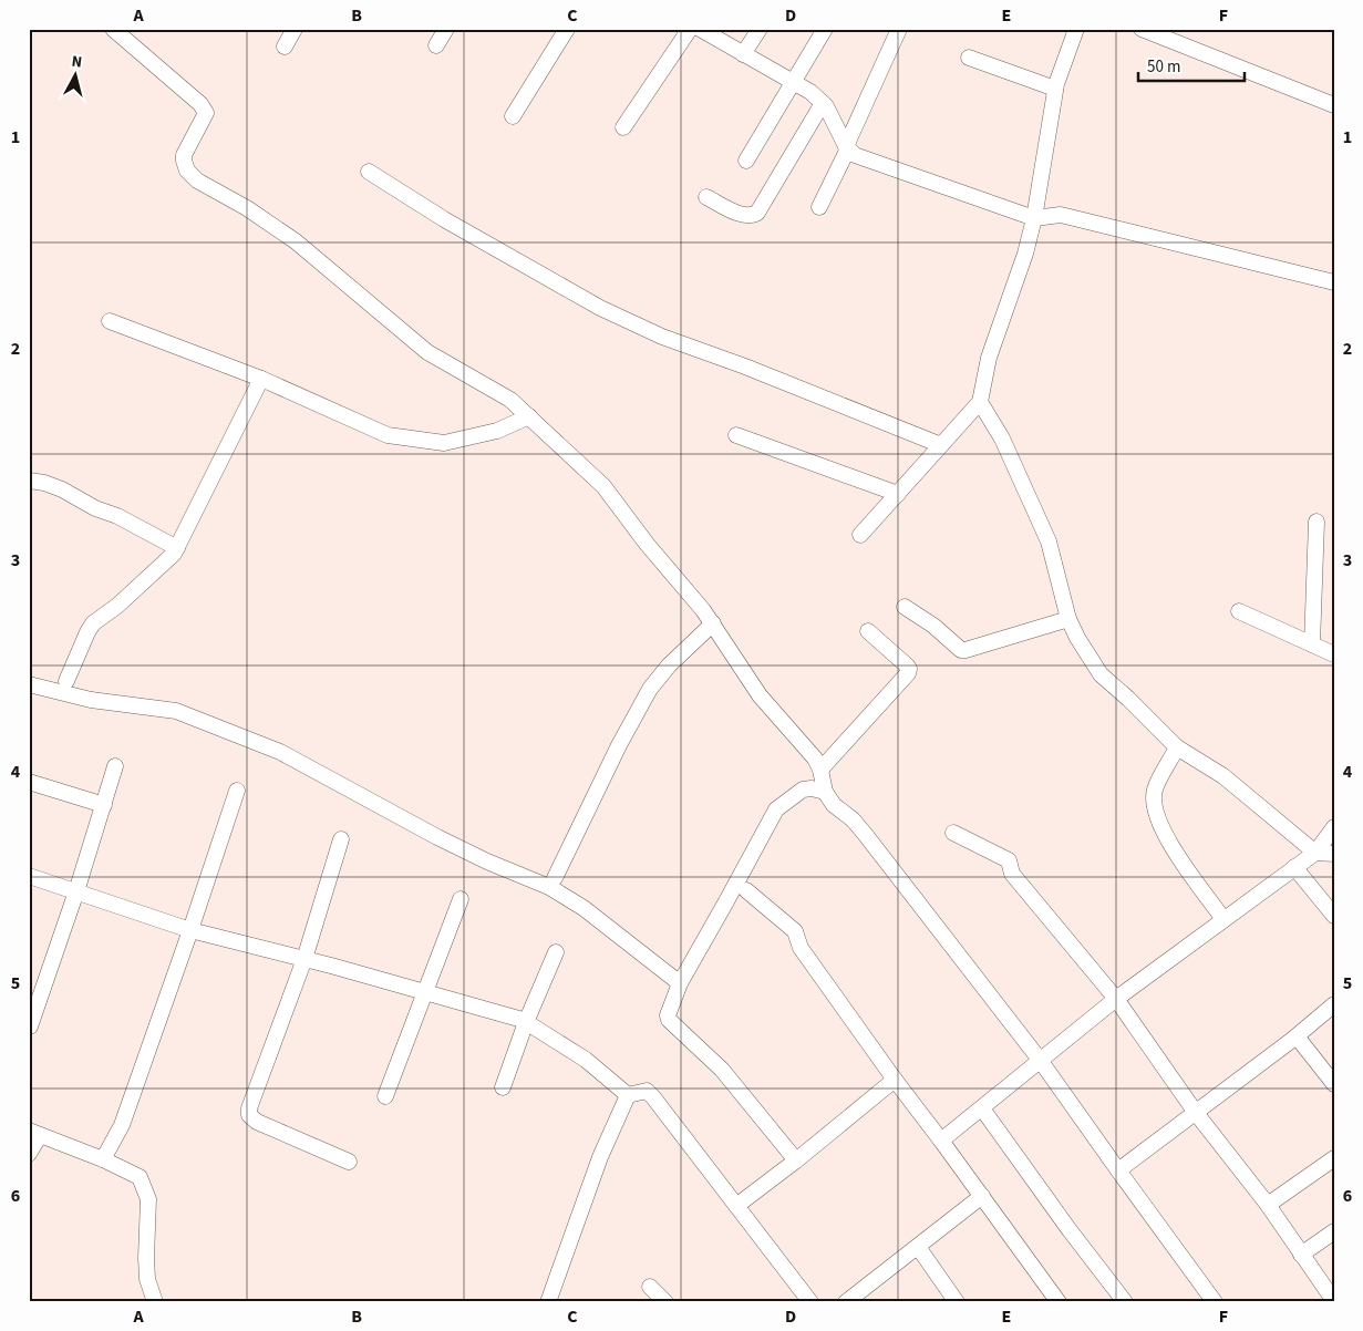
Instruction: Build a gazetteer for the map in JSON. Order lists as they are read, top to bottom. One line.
{"scale_bar":"50 m","north":"top","grid":{"columns":["A","B","C","D","E","F"],"rows":["1","2","3","4","5","6"]}}
